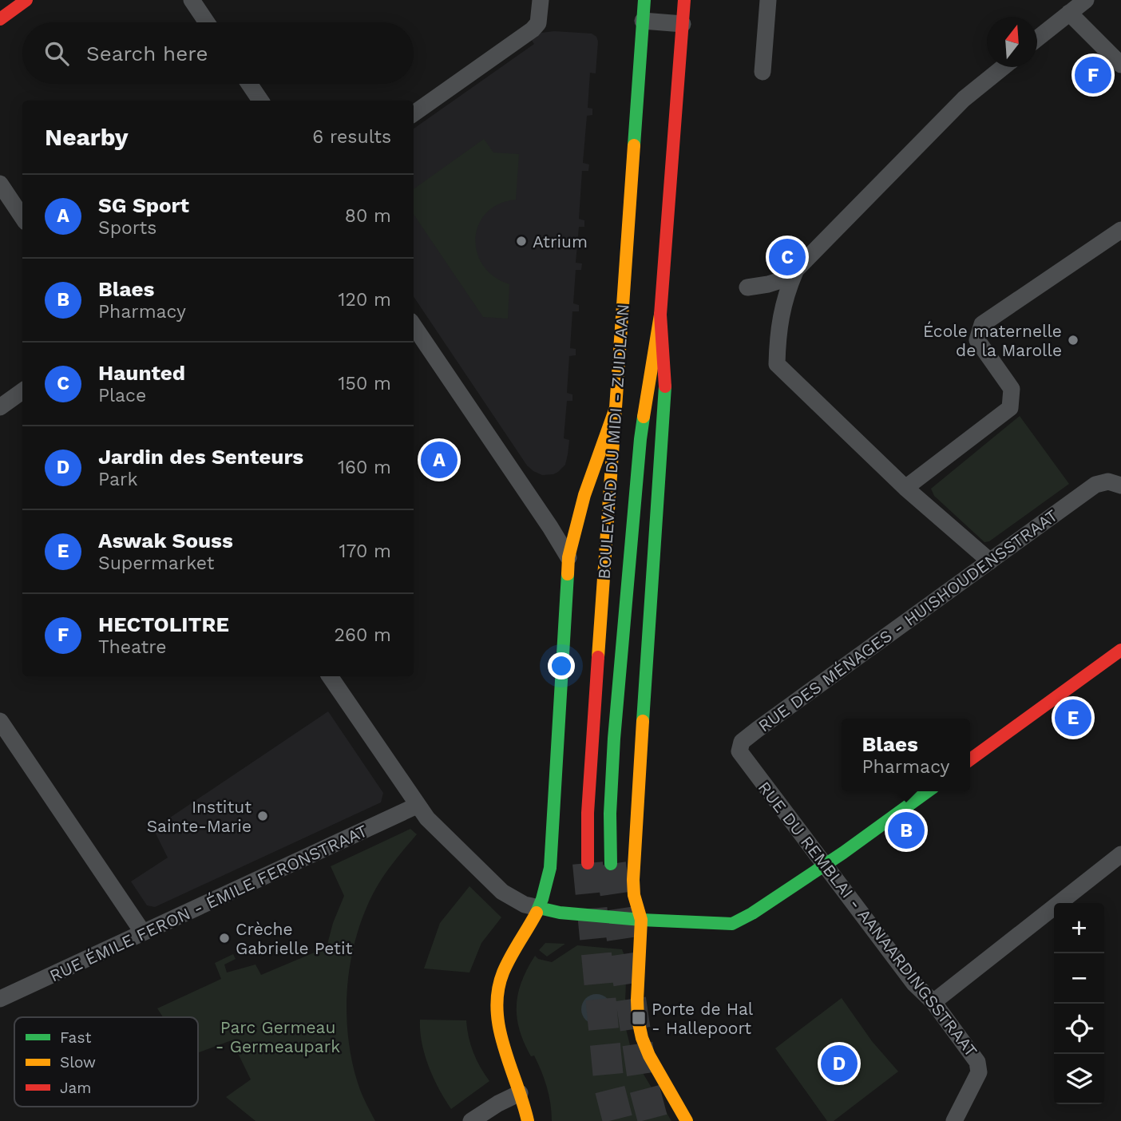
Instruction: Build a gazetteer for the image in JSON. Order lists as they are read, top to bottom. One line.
{"streets":{"main road":["BOULEVARD DU MIDI - ZUIDLAAN"],"street":["RUE DES MÉNAGES - HUISHOUDENSSTRAAT","RUE ÉMILE FERON - ÉMILE FERONSTRAAT","RUE DU REMBLAI - AANAARDINGSSTRAAT"]},"crossings":[["RUE DES MÉNAGES - HUISHOUDENSSTRAAT","RUE DU REMBLAI - AANAARDINGSSTRAAT"]],"parks":["Parc Germeau - Germeaupark"],"places":{"other":["Atrium","École maternelle de la Marolle","Institut Sainte-Marie","Crèche Gabrielle Petit"],"transit":["Porte de Hal - Hallepoort"]},"legend":["Fast","Slow","Jam"],"north":"top","page":{"search":"Search here","pins":["F","C","A","E","B","D"],"heading":["Nearby","6 results"],"list":[{"mark":"A","name":"SG Sport","note":"Sports","value":"80 m"},{"mark":"B","name":"Blaes","note":"Pharmacy","value":"120 m"},{"mark":"C","name":"Haunted","note":"Place","value":"150 m"},{"mark":"D","name":"Jardin des Senteurs","note":"Park","value":"160 m"},{"mark":"E","name":"Aswak Souss","note":"Supermarket","value":"170 m"},{"mark":"F","name":"HECTOLITRE","note":"Theatre","value":"260 m"}],"popup":["Blaes","Pharmacy"],"map_buttons":["+","−"]}}
